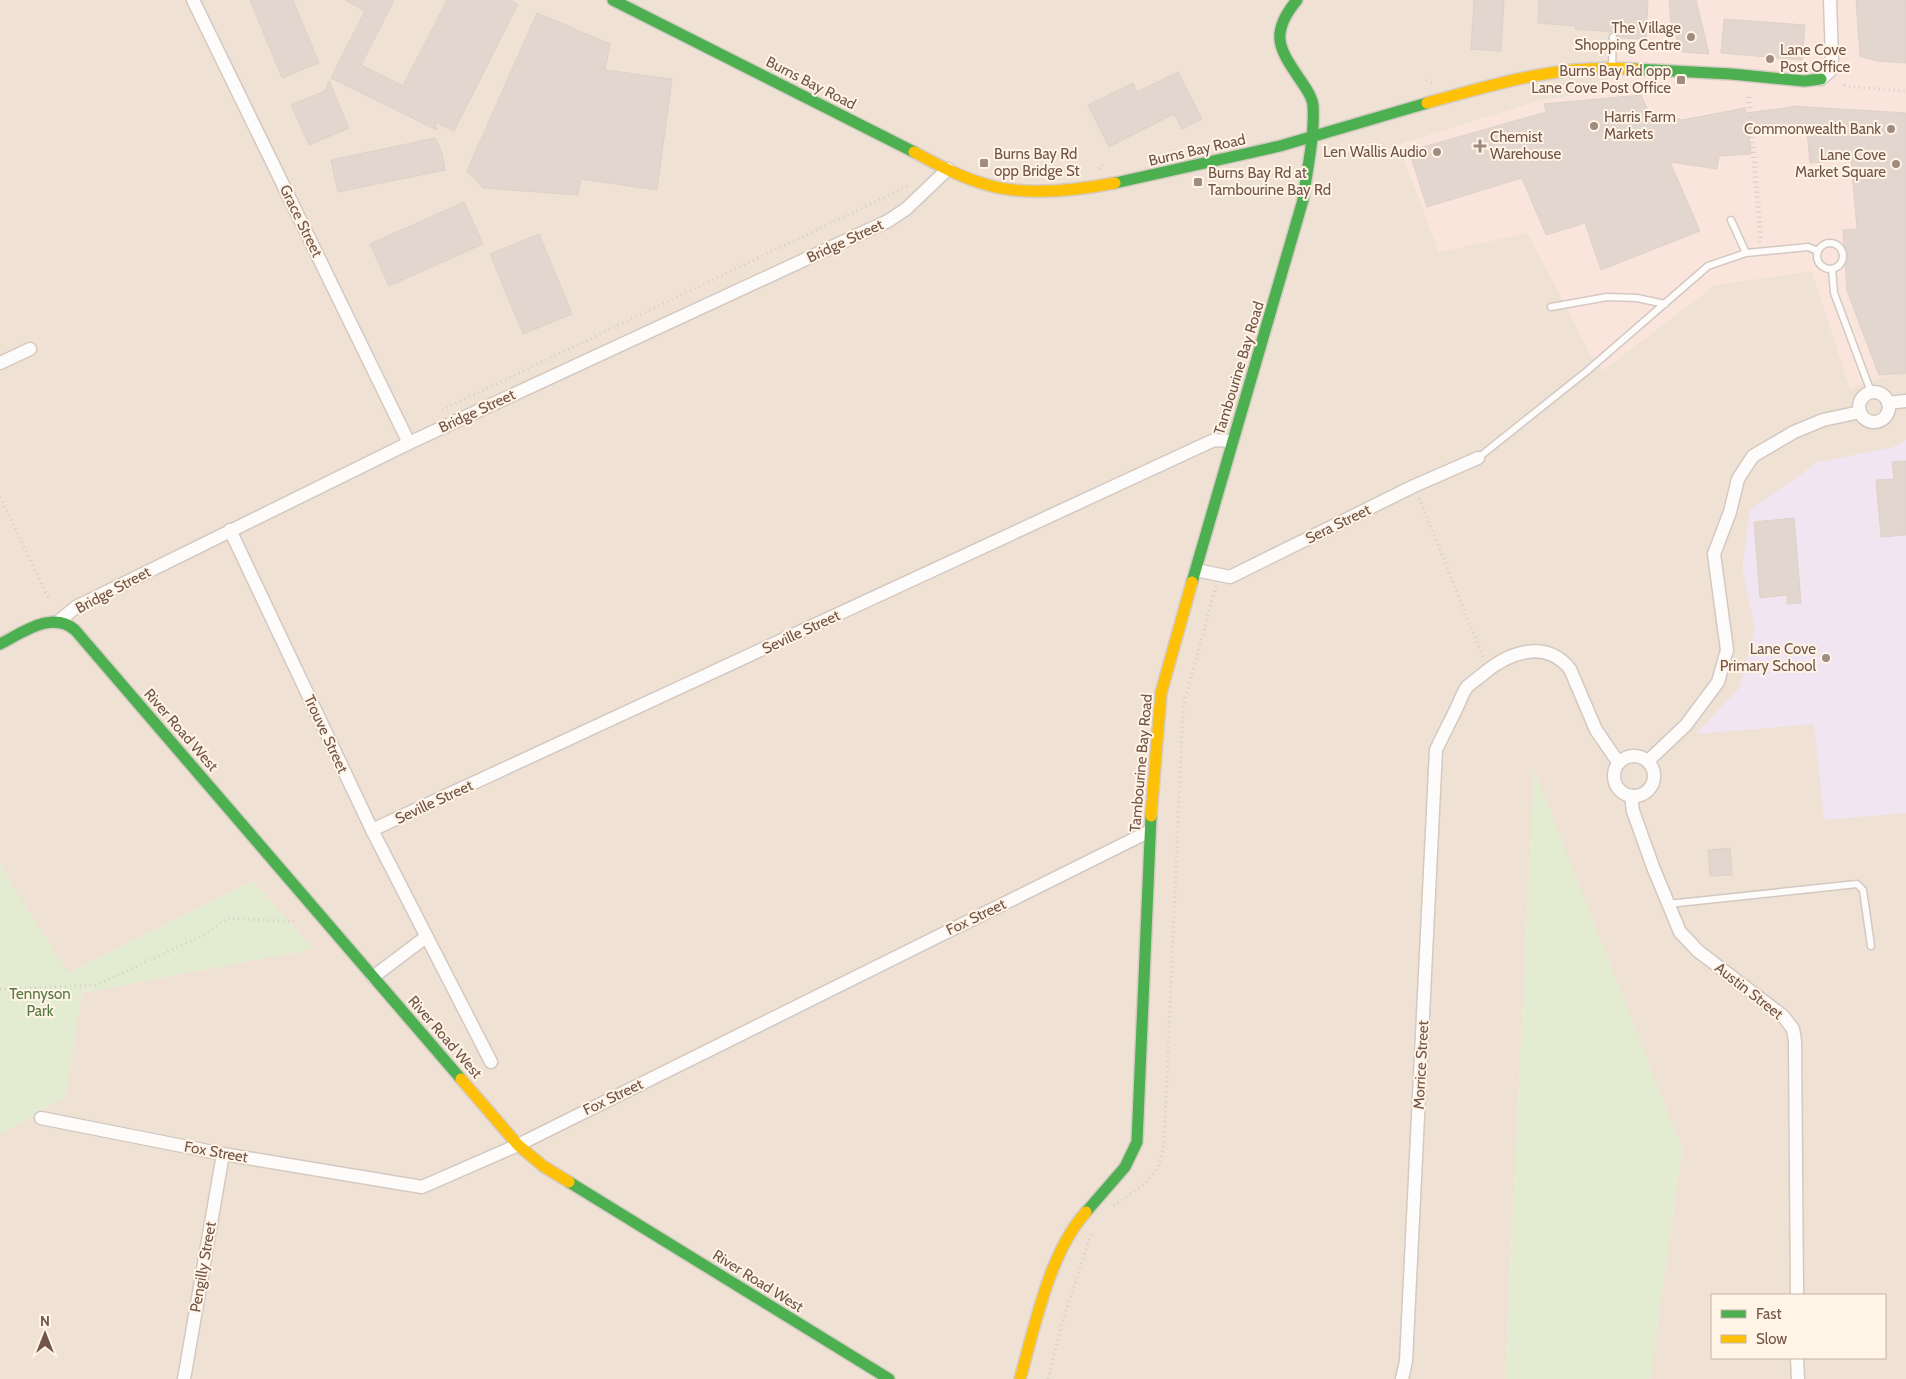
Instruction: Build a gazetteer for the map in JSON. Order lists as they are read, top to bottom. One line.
{"streets":{"street":["Burns Bay Road","Grace Street","Bridge Street","Tambourine Bay Road","Sera Street","Seville Street","River Road West","Trouve Street","Fox Street","Austin Street","Morrice Street","Pengilly Street"]},"crossings":[["Burns Bay Road","Bridge Street"],["Burns Bay Road","Tambourine Bay Road"],["Grace Street","Bridge Street"],["Bridge Street","River Road West"],["Bridge Street","Trouve Street"],["Tambourine Bay Road","Sera Street"],["Tambourine Bay Road","Seville Street"],["Tambourine Bay Road","Fox Street"],["Seville Street","Trouve Street"],["River Road West","Fox Street"],["Fox Street","Pengilly Street"]],"parks":["Tennyson Park"],"places":{"other":["The Village Shopping Centre","Lane Cove Post Office","Harris Farm Markets","Commonwealth Bank","Len Wallis Audio","Lane Cove Market Square","Lane Cove Primary School"],"transit":["Burns Bay Rd opp Lane Cove Post Office","Burns Bay Rd opp Bridge St","Burns Bay Rd at Tambourine Bay Rd"],"health":["Chemist Warehouse"]},"legend":["Fast","Slow"],"north":"top"}
